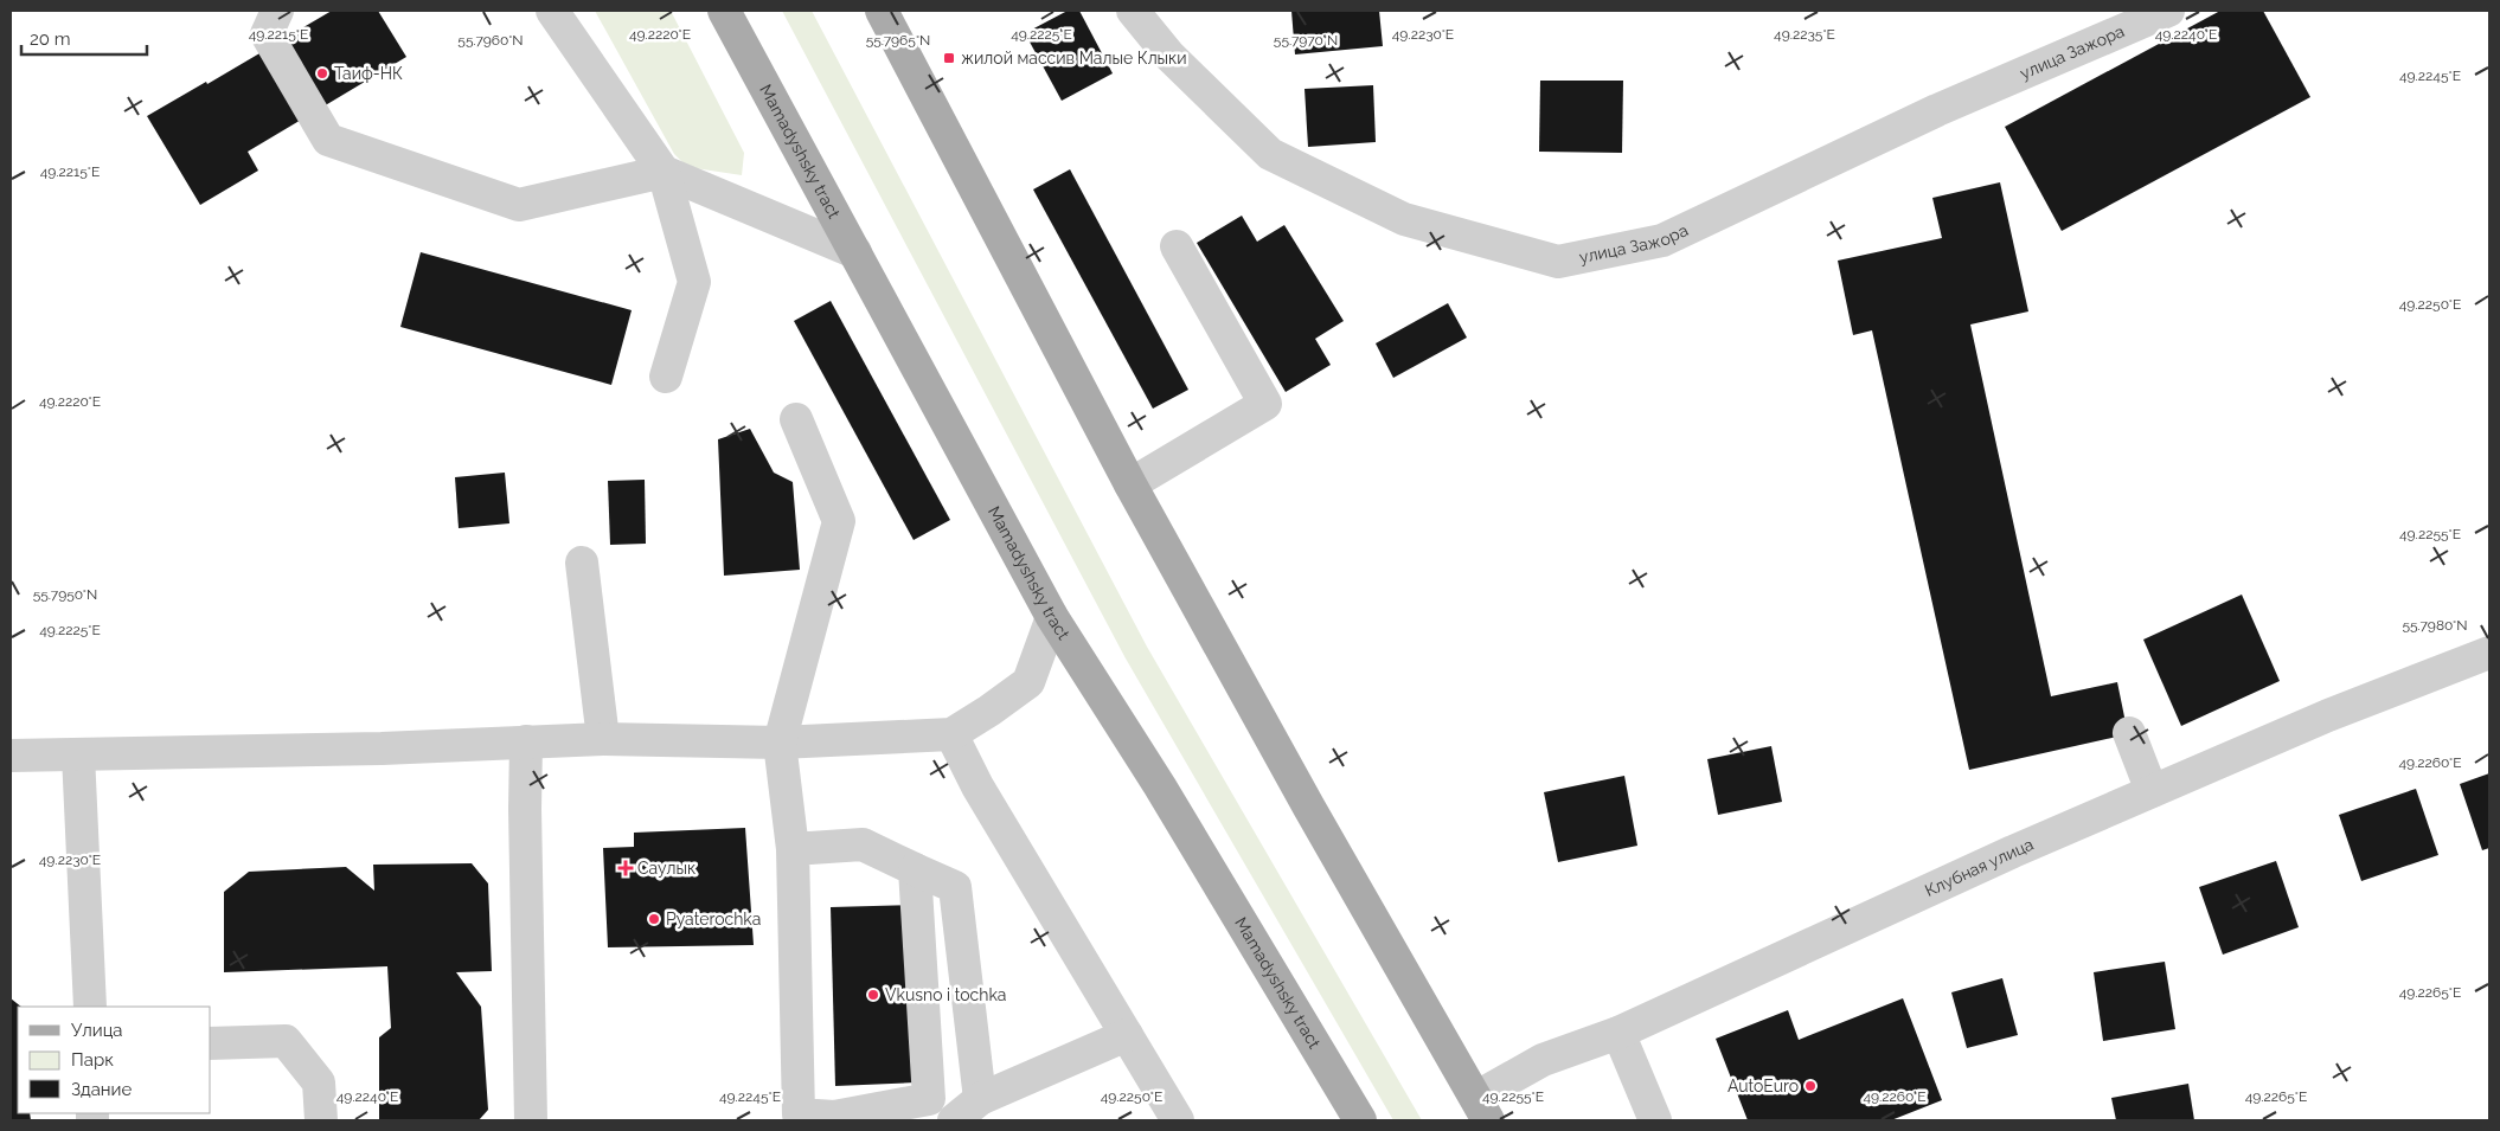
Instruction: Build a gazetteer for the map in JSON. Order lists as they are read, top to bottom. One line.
{"streets":{"main road":["Mamadyshsky tract"],"street":["улица Зажора","Клубная улица"]},"places":{"transit":["жилой массив Малые Клыки"],"other":["Таиф-НК","Pyaterochka","Vkusno i tochka","AutoEuro"],"health":["Саулык"]},"legend":["Улица","Парк","Здание"],"scale_bar":"20 m","coordinates":["49.2215°E","49.2220°E","49.2225°E","49.2230°E","49.2235°E","49.2240°E","55.7965°N","55.7960°N","55.7970°N","49.2245°E","49.2250°E","49.2255°E","55.7950°N","55.7980°N","49.2260°E","49.2265°E"]}
